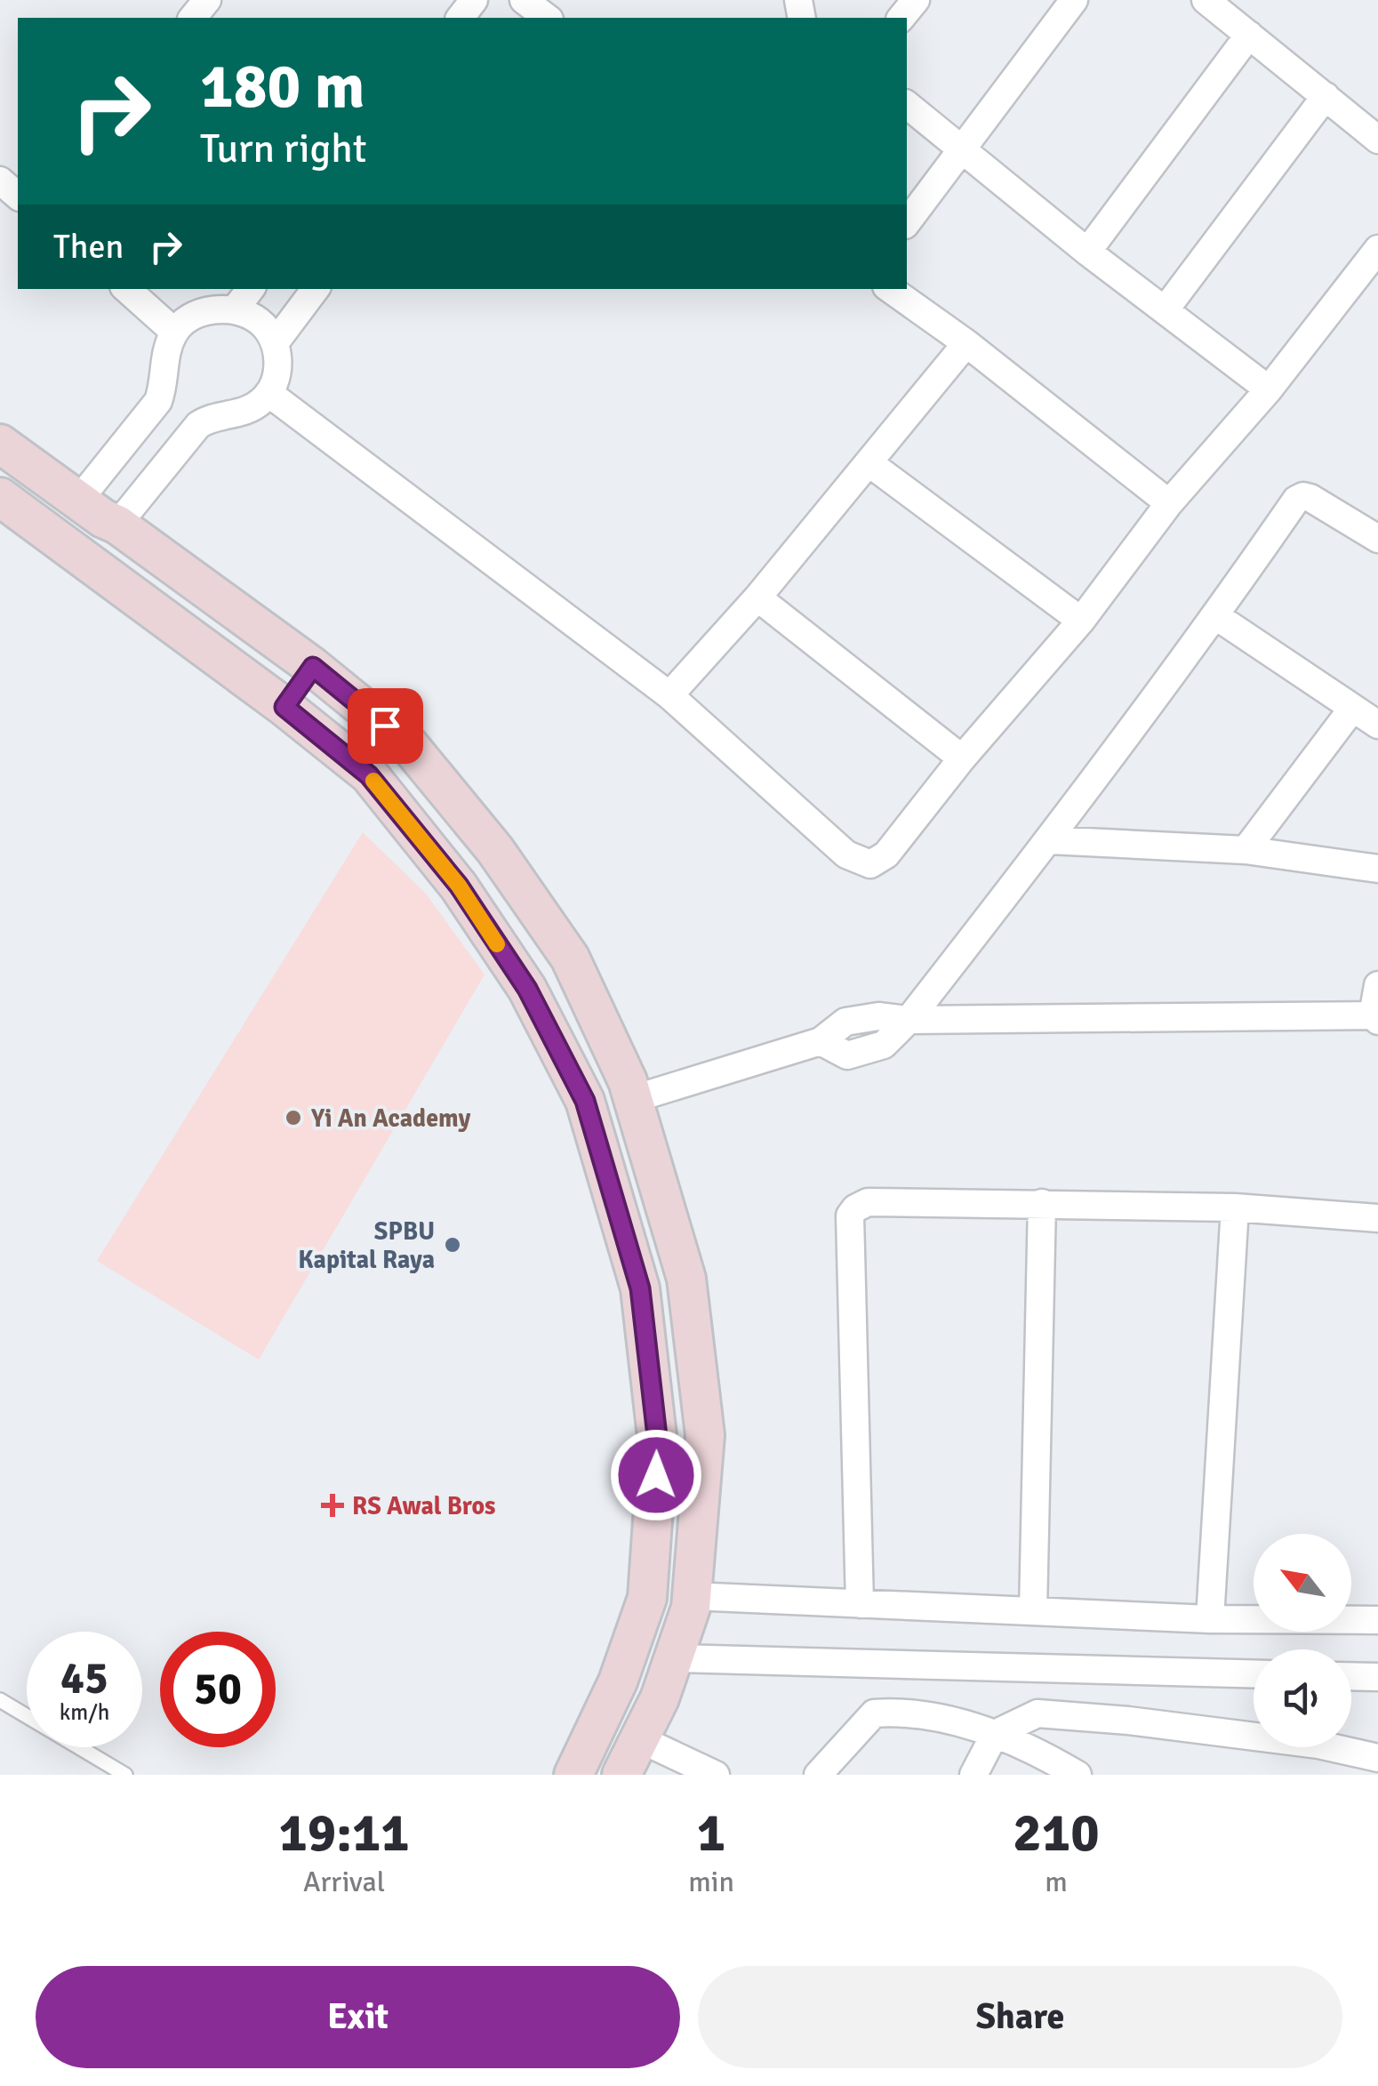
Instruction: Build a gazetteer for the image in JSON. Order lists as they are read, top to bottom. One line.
{"places":{"other":["Yi An Academy","SPBU Kapital Raya"],"health":["RS Awal Bros"]},"north":"top left","page":{"turn":["180 m","Turn right"],"then":"Then","speed":"45 km/h","limit":"50","eta":["19:11","Arrival","1","min","210","m"],"buttons":["Exit","Share"]}}
